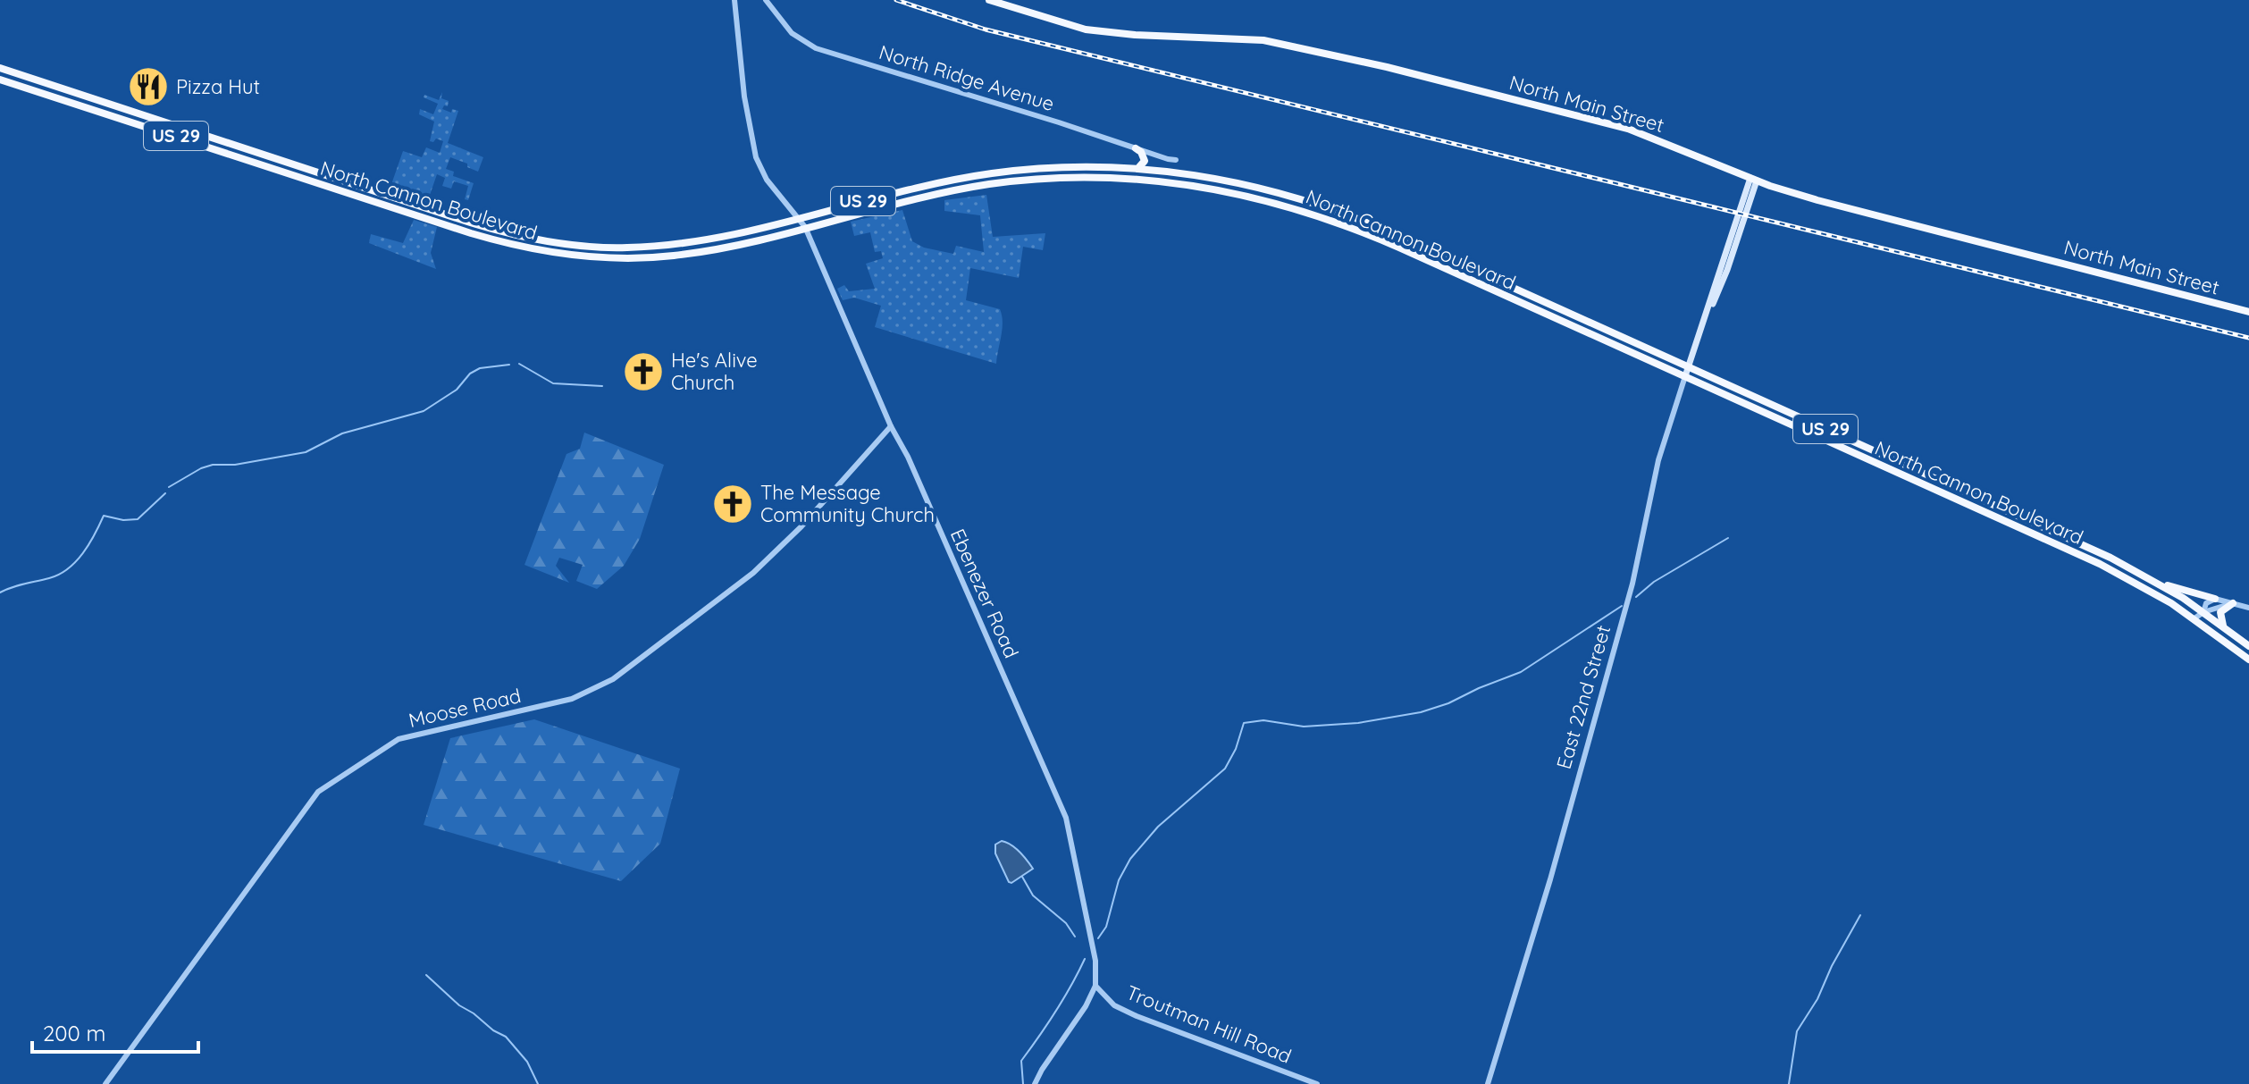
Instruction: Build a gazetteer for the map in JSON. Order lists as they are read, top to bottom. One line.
{"streets":{"main road":["North Main Street","US 29","North Cannon Boulevard","East 22nd Street"],"street":["North Ridge Avenue","Ebenezer Road","Moose Road","Troutman Hill Road"]},"crossings":[["North Main Street","East 22nd Street"],["North Cannon Boulevard","Ebenezer Road"],["North Cannon Boulevard","East 22nd Street"],["Ebenezer Road","Moose Road"],["Ebenezer Road","Troutman Hill Road"]],"places":{"restaurant":["Pizza Hut"],"church":["He's Alive Church","The Message Community Church"]},"scale_bar":"200 m"}
